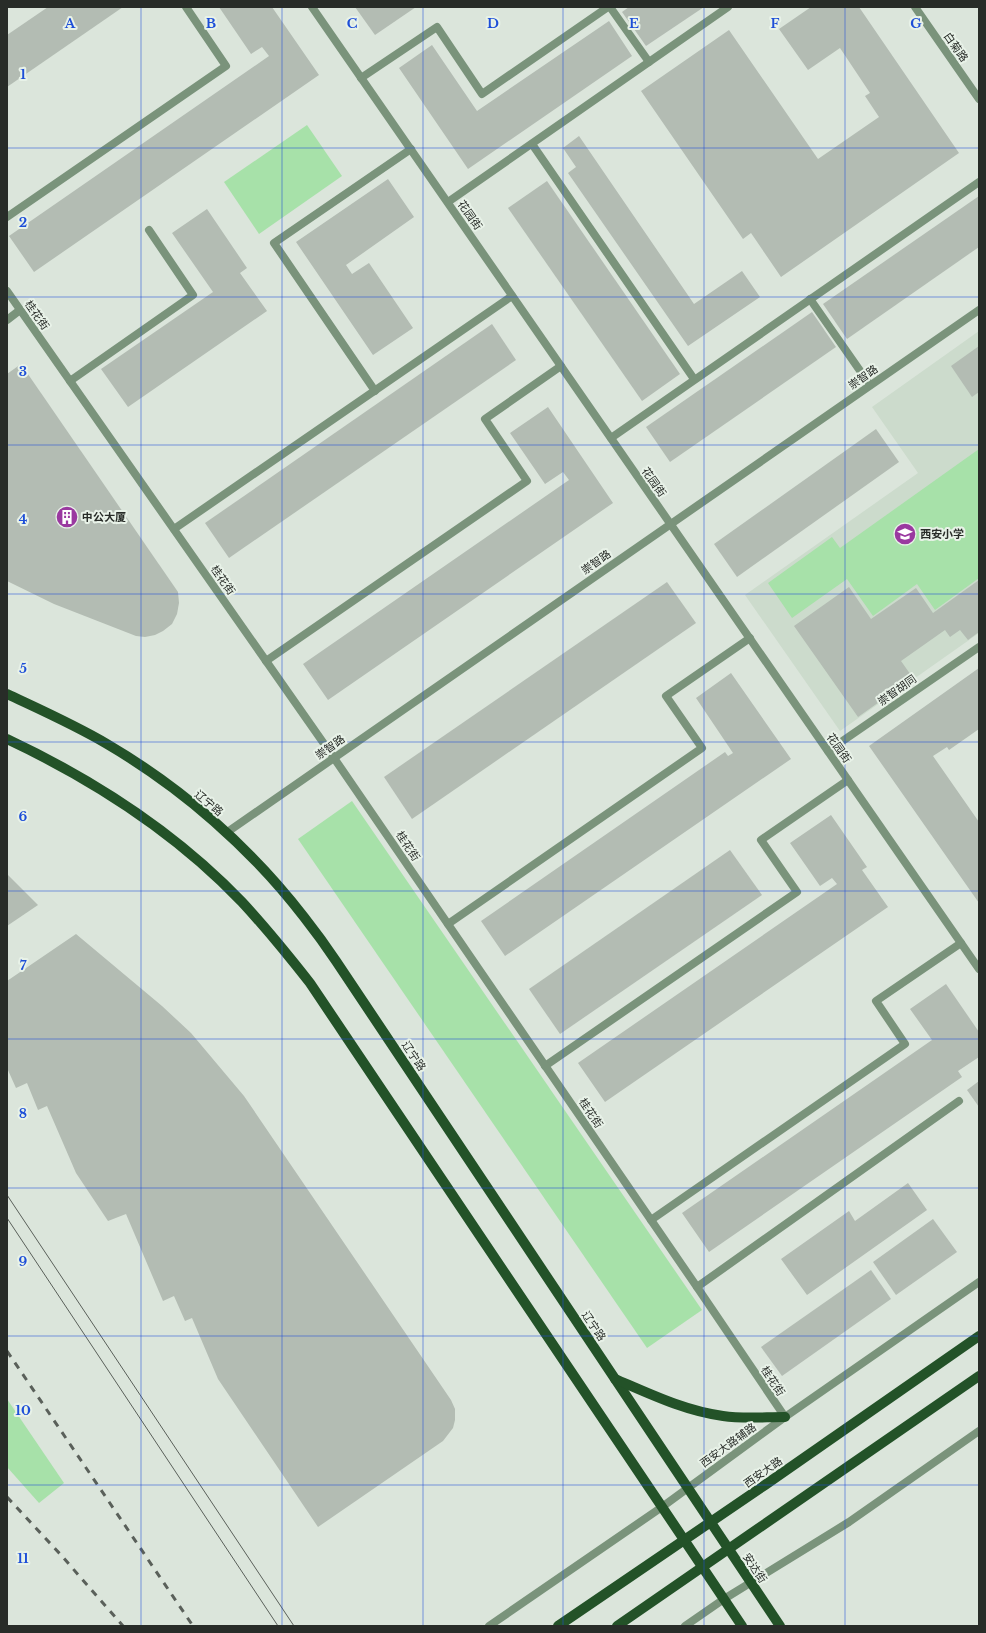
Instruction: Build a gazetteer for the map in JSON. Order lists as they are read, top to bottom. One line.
{"streets":{"main road":["辽宁路","西安大路","安达街"],"street":["白菊路","花园街","桂花街","崇智路","崇智胡同","西安大路辅路"]},"crossings":[["花园街","崇智路"],["花园街","崇智胡同"],["桂花街","崇智路"],["桂花街","西安大路辅路"],["崇智路","辽宁路"],["辽宁路","西安大路辅路"],["辽宁路","西安大路"],["辽宁路","安达街"],["西安大路","安达街"]],"places":{"building":["中公大厦"],"school or university":["西安小学"]},"grid":{"columns":["A","B","C","D","E","F","G"],"rows":["1","2","3","4","5","6","7","8","9","10","11"]}}
